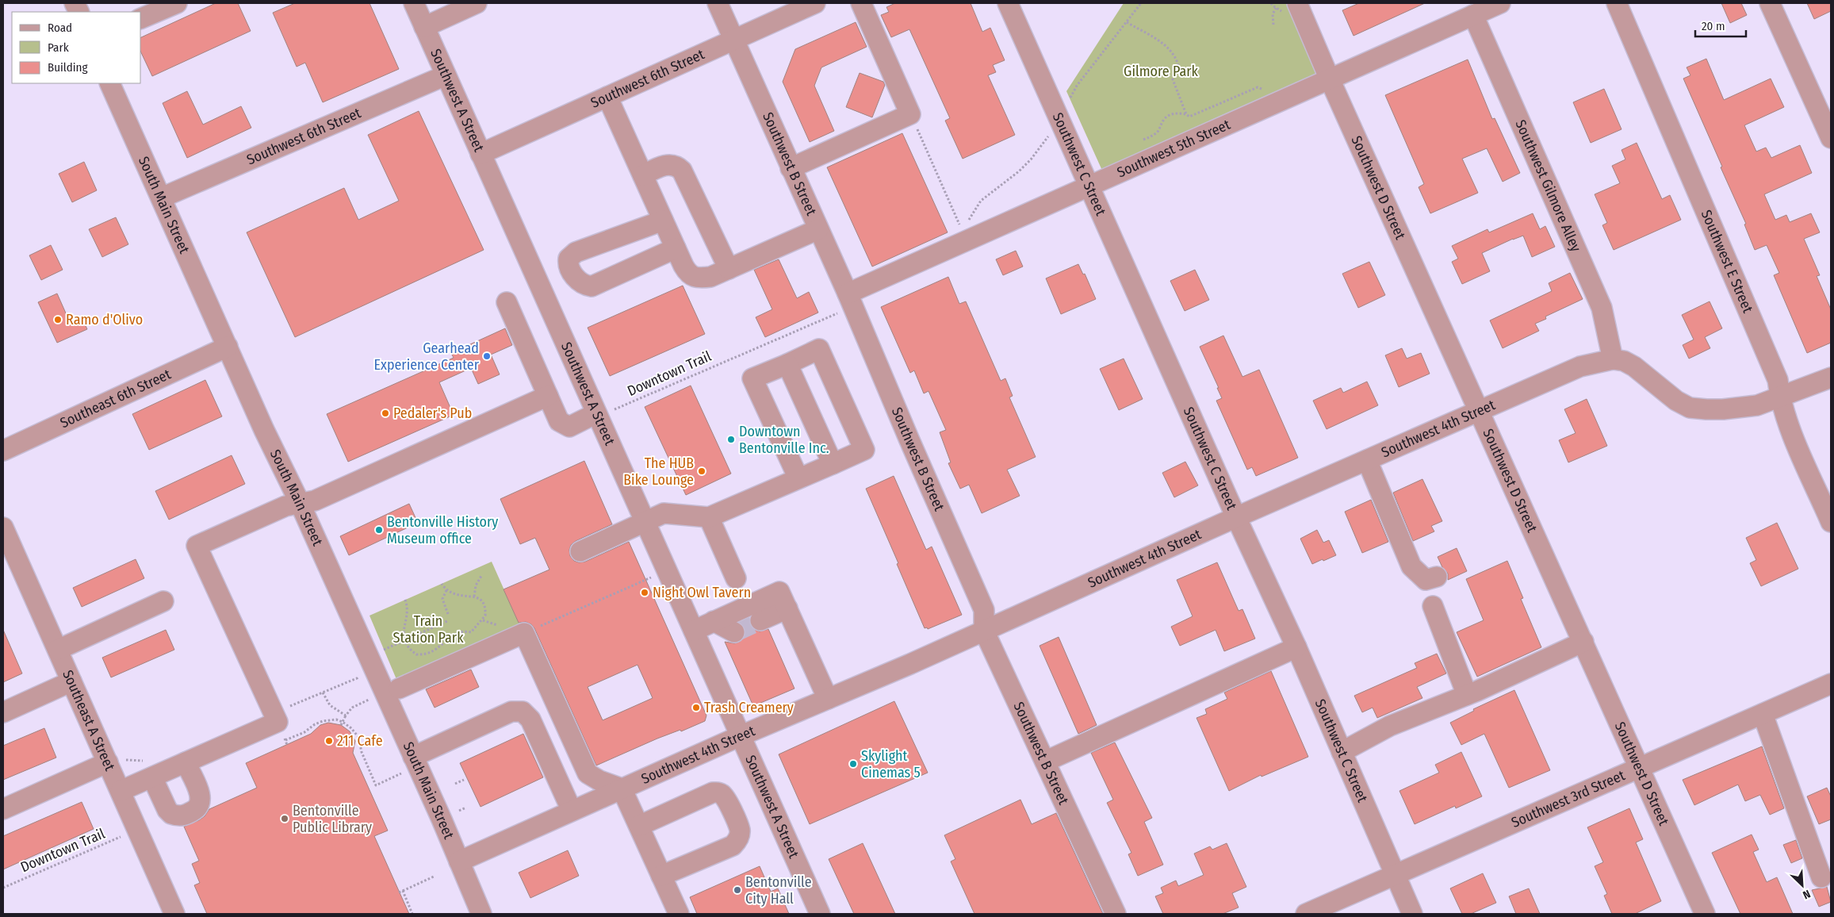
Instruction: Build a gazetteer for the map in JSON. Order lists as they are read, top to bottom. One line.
{"streets":{"street":["Southwest 6th Street","Southwest A Street","Southwest 5th Street","Southwest B Street","Southwest C Street","Southwest Gilmore Alley","Southwest D Street","South Main Street","Southwest E Street","Southeast 6th Street","Southwest 4th Street","Southeast A Street","Southwest 3rd Street"],"path":["Downtown Trail"]},"crossings":[["Southwest 6th Street","Southwest A Street"],["Southwest 6th Street","Southwest B Street"],["Southwest 6th Street","South Main Street"],["Southwest A Street","Downtown Trail"],["Southwest A Street","Southwest 4th Street"],["Southwest 5th Street","Southwest B Street"],["Southwest 5th Street","Southwest C Street"],["Southwest 5th Street","Southwest Gilmore Alley"],["Southwest 5th Street","Southwest D Street"],["Southwest 5th Street","Downtown Trail"],["Southwest B Street","Downtown Trail"],["Southwest B Street","Southwest 4th Street"],["Southwest C Street","Southwest 4th Street"],["Southwest C Street","Southwest 3rd Street"],["Southwest Gilmore Alley","Southwest 4th Street"],["Southwest D Street","Southwest 4th Street"],["Southwest D Street","Southwest 3rd Street"],["South Main Street","Southeast 6th Street"],["South Main Street","Southwest 4th Street"],["Southwest E Street","Southwest 4th Street"]],"parks":["Gilmore Park","Train Station Park"],"places":["Ramo d'Olivo","Gearhead Experience Center","Pedaler's Pub","Downtown Bentonville Inc.","The HUB Bike Lounge","Bentonville History Museum office","Night Owl Tavern","Trash Creamery","211 Cafe","Skylight Cinemas 5","Bentonville Public Library","Bentonville City Hall"],"legend":["Road","Park","Building"],"scale_bar":"20 m","north":"bottom right"}
